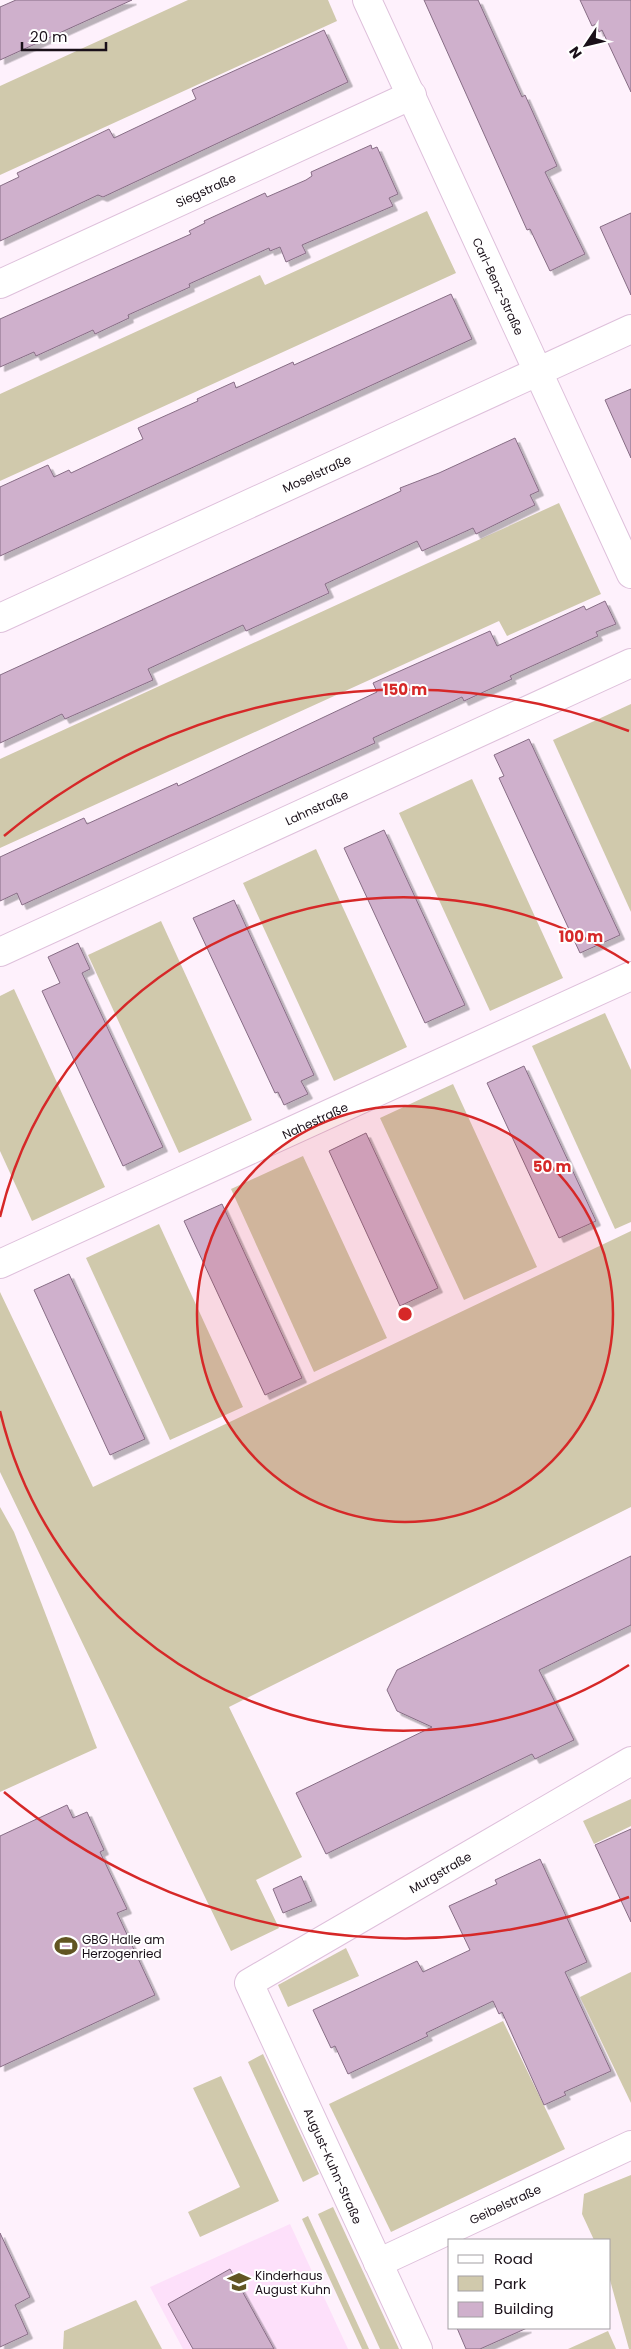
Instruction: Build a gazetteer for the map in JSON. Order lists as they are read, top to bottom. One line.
{"streets":{"street":["Siegstraße","Carl-Benz-Straße","Moselstraße","Lahnstraße","Nahestraße","Murgstraße","August-Kuhn-Straße","Geibelstraße"]},"crossings":[["Siegstraße","Carl-Benz-Straße"],["Carl-Benz-Straße","Moselstraße"],["Murgstraße","August-Kuhn-Straße"],["August-Kuhn-Straße","Geibelstraße"]],"places":{"sports":["GBG Halle am Herzogenried"],"school or university":["Kinderhaus August Kuhn"]},"legend":["Road","Park","Building"],"scale_bar":"20 m","north":"bottom left","rings":["150 m","100 m","50 m"]}
